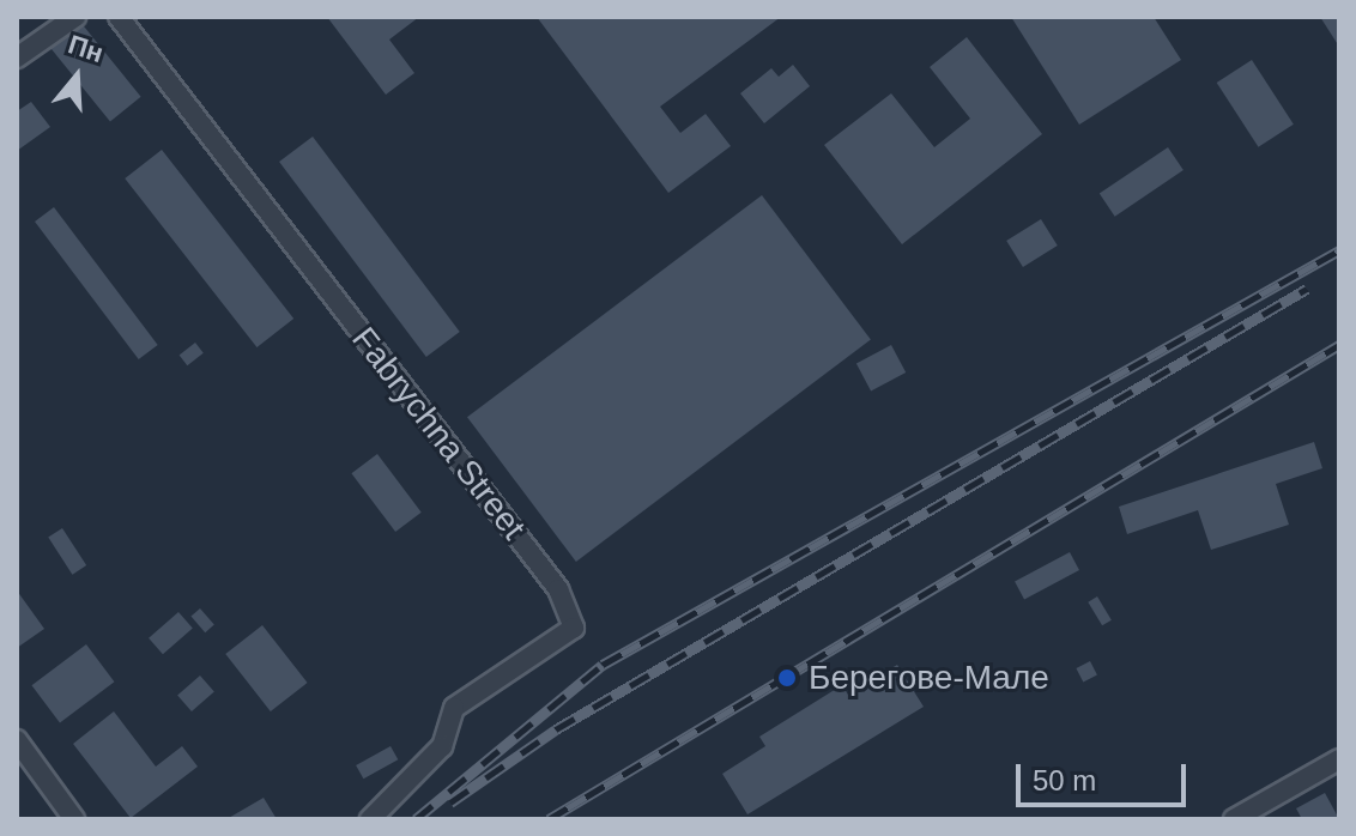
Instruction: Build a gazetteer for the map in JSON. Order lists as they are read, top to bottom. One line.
{"streets":{"street":["Fabrychna Street"]},"places":["Берегове-Мале"],"scale_bar":"50 m","north":"top"}
